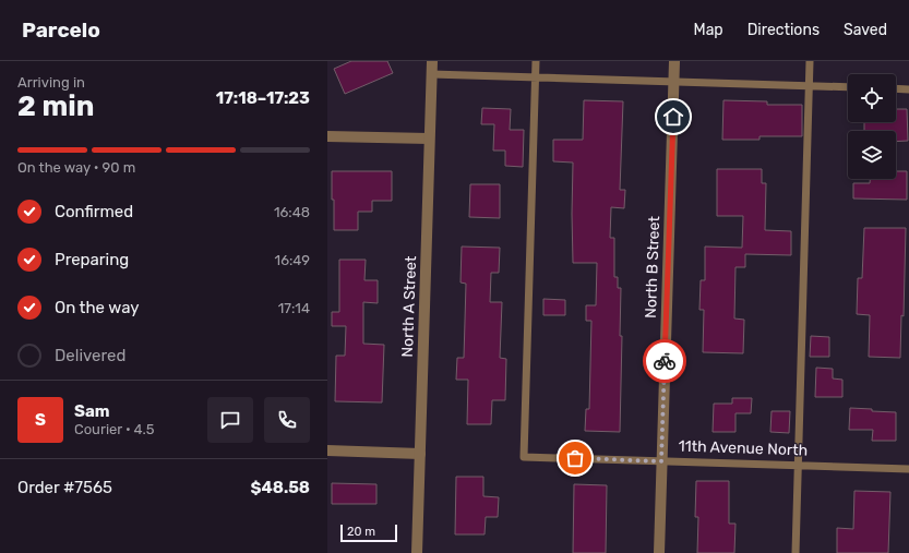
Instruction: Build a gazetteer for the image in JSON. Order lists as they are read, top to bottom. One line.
{"streets":{"street":["North B Street","North A Street"],"lane":["11th Avenue North"]},"crossings":[["North B Street","11th Avenue North"]],"scale_bar":"20 m","page":{"header":"Parcelo","nav":["Map","Directions","Saved"],"heading":["2 min","Arriving in","17:18–17:23"],"panel":["Sam","Courier · 4.5","Order #7565","$48.58"],"bar":"On the way · 90 m","list":[["Confirmed","16:48"],["Preparing","16:49"],["On the way","17:14"],"Delivered"],"round":"S","scale":"20 m"}}
